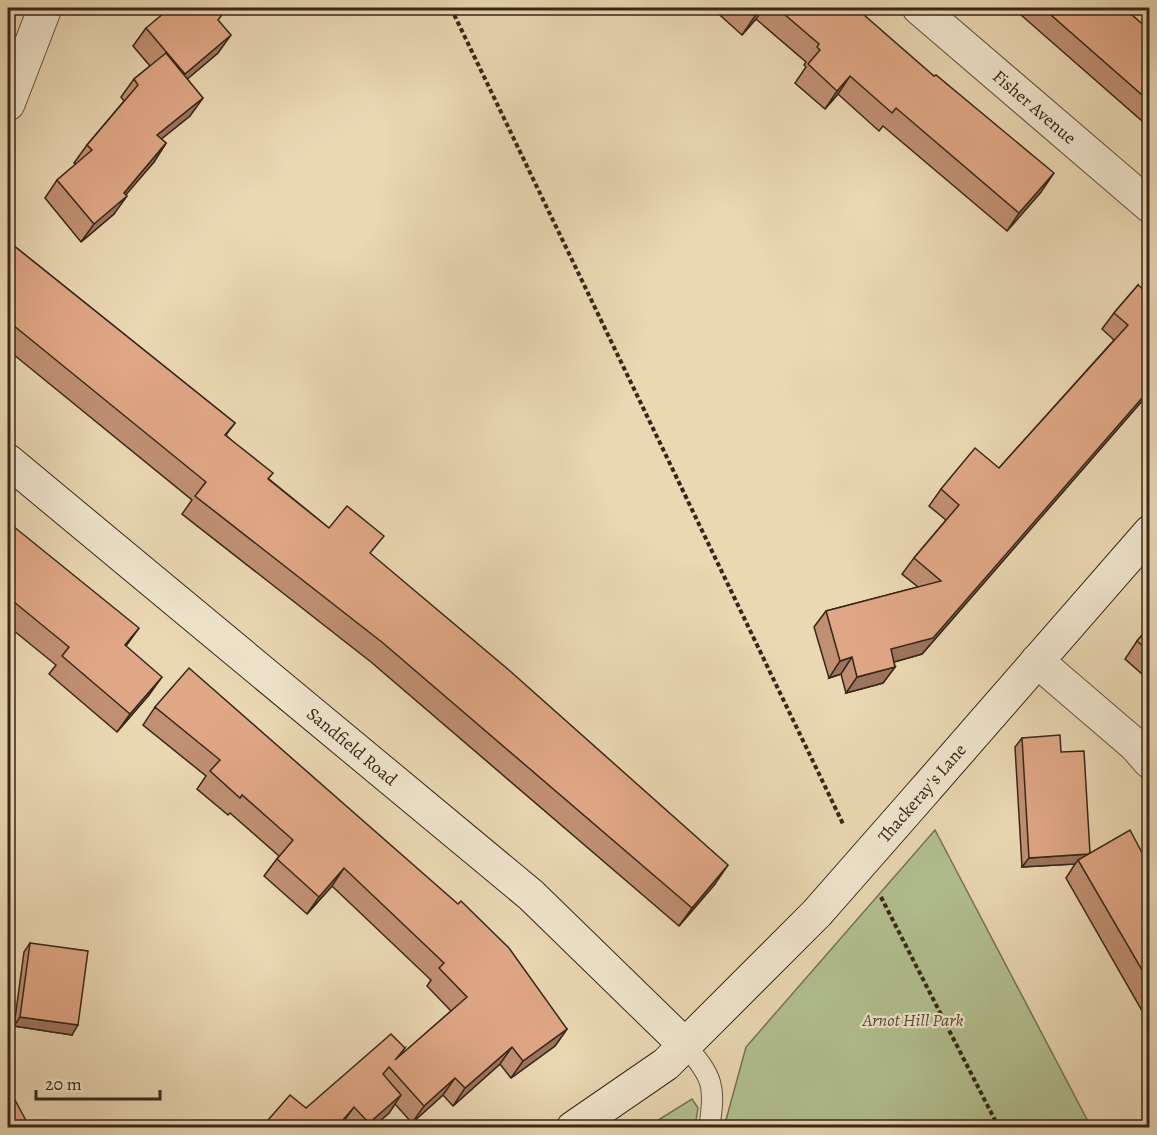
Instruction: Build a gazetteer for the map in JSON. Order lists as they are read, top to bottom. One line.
{"streets":{"street":["Fisher Avenue","Sandfield Road","Thackeray's Lane"]},"crossings":[["Sandfield Road","Thackeray's Lane"]],"parks":["Arnot Hill Park"],"scale_bar":"20 m"}
